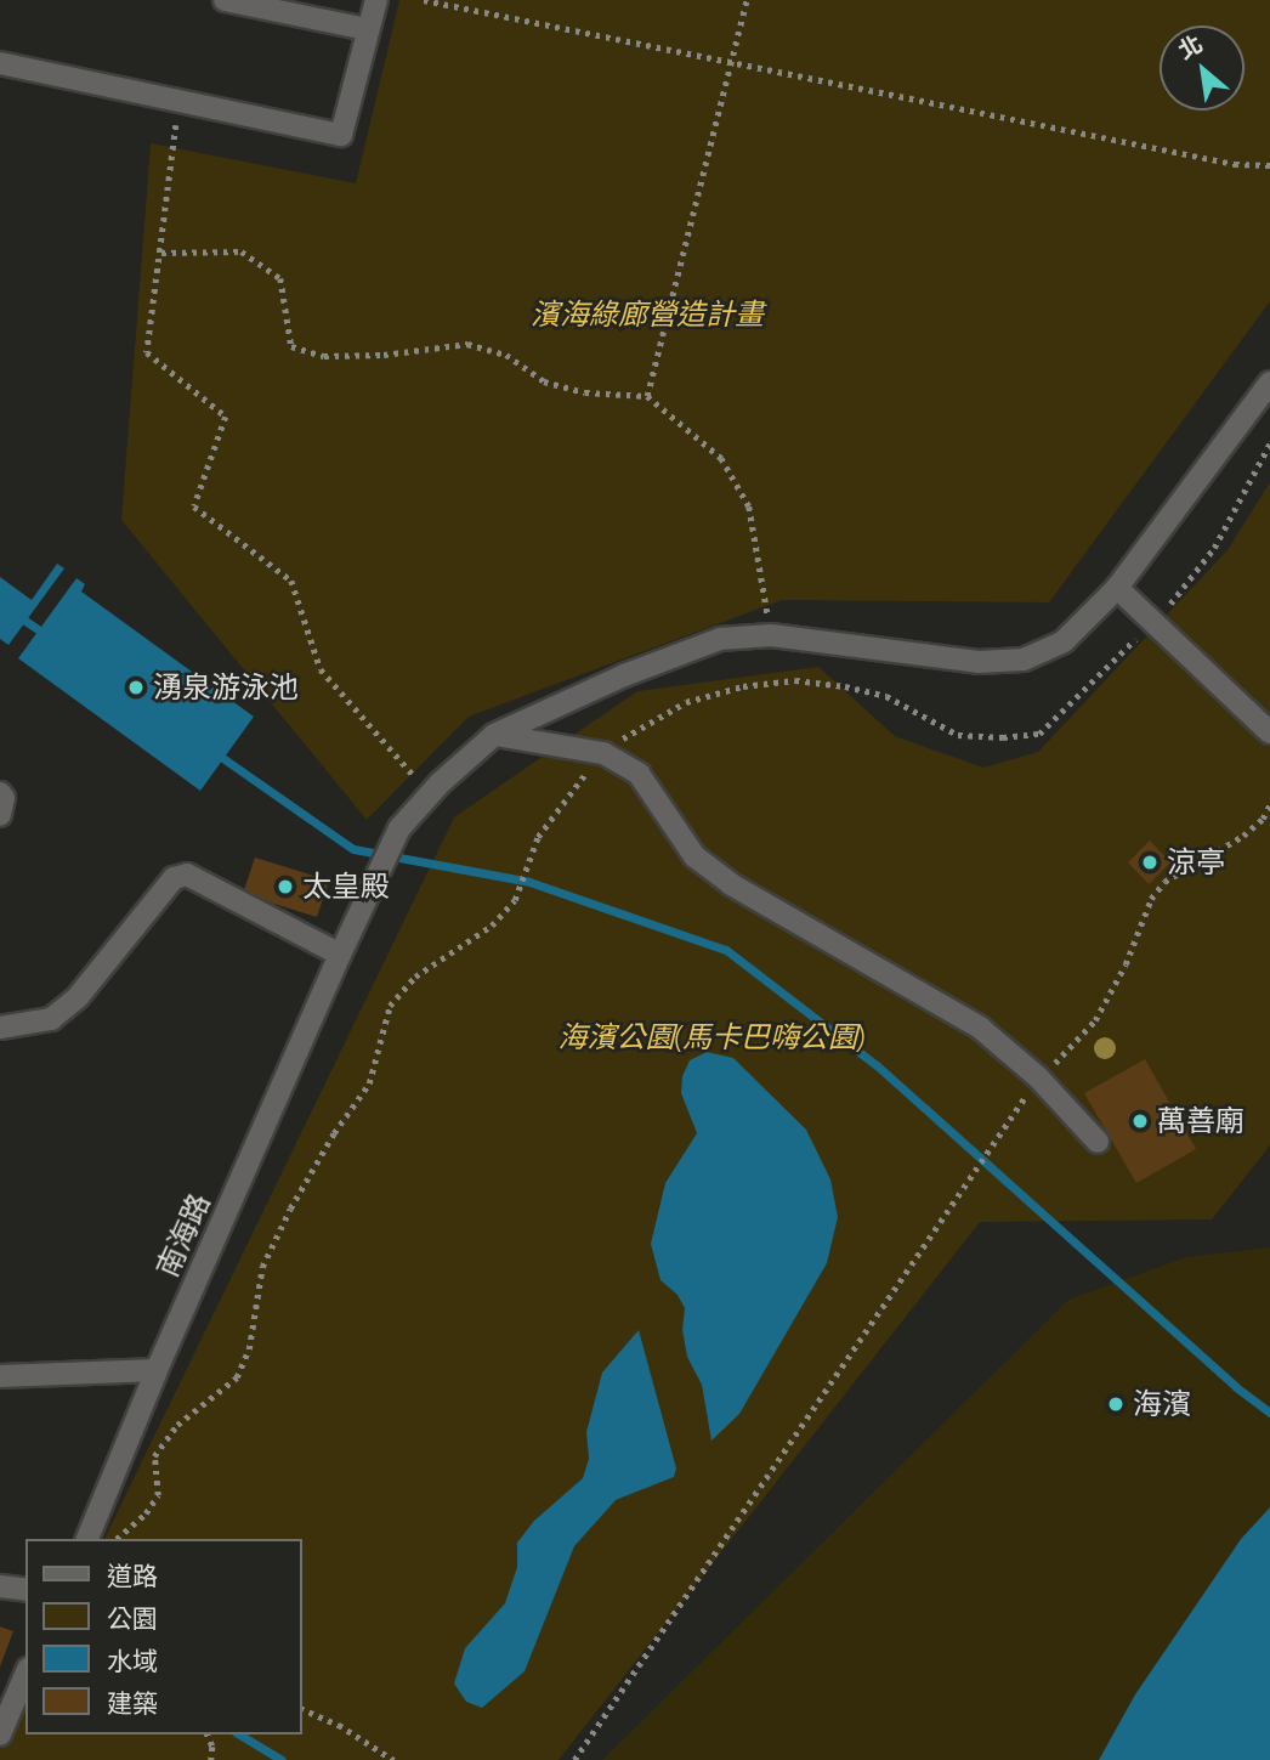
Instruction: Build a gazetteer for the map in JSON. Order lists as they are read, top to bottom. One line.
{"streets":{"street":["南海路"]},"parks":["濱海綠廊營造計畫","海濱公園(馬卡巴嗨公園)"],"places":["湧泉游泳池","涼亭","太皇殿","萬善廟","海濱"],"legend":["道路","公園","水域","建築"],"north":"top left"}
